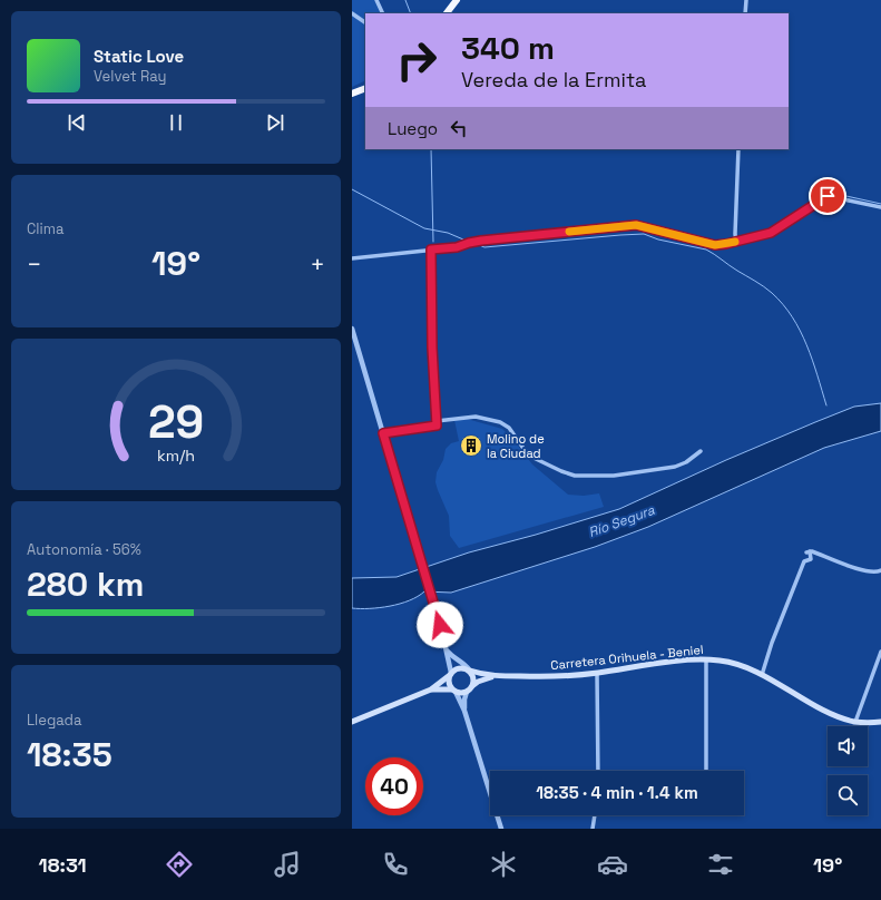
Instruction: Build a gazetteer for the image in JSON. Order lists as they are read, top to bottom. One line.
{"streets":{"main road":["Carretera Orihuela - Beniel"]},"water":["Río Segura"],"places":{"building":["Molino de la Ciudad"]},"page":{"turn":["340 m","Vereda de la Ermita"],"song":["Static Love","Velvet Ray"],"then":"Luego","tile":["Clima",["Autonomía · 56%","280 km"],["Llegada","18:35"]],"heat":["−","19°","+"],"limit":"40","trip":"18:35 · 4 min · 1.4 km","tabs":["18:31","19°"],"gauge":["29","km/h"]}}
